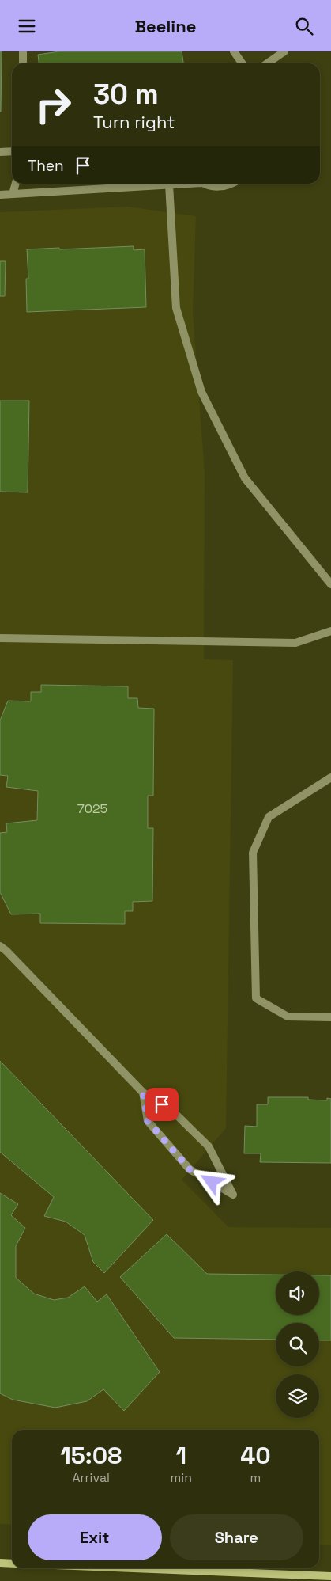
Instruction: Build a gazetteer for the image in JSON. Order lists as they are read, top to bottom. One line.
{"house_numbers":["7025"],"page":{"header":"Beeline","turn":["30 m","Turn right"],"then":"Then","eta":["15:08","Arrival","1","min","40","m"],"buttons":["Exit","Share"]}}
